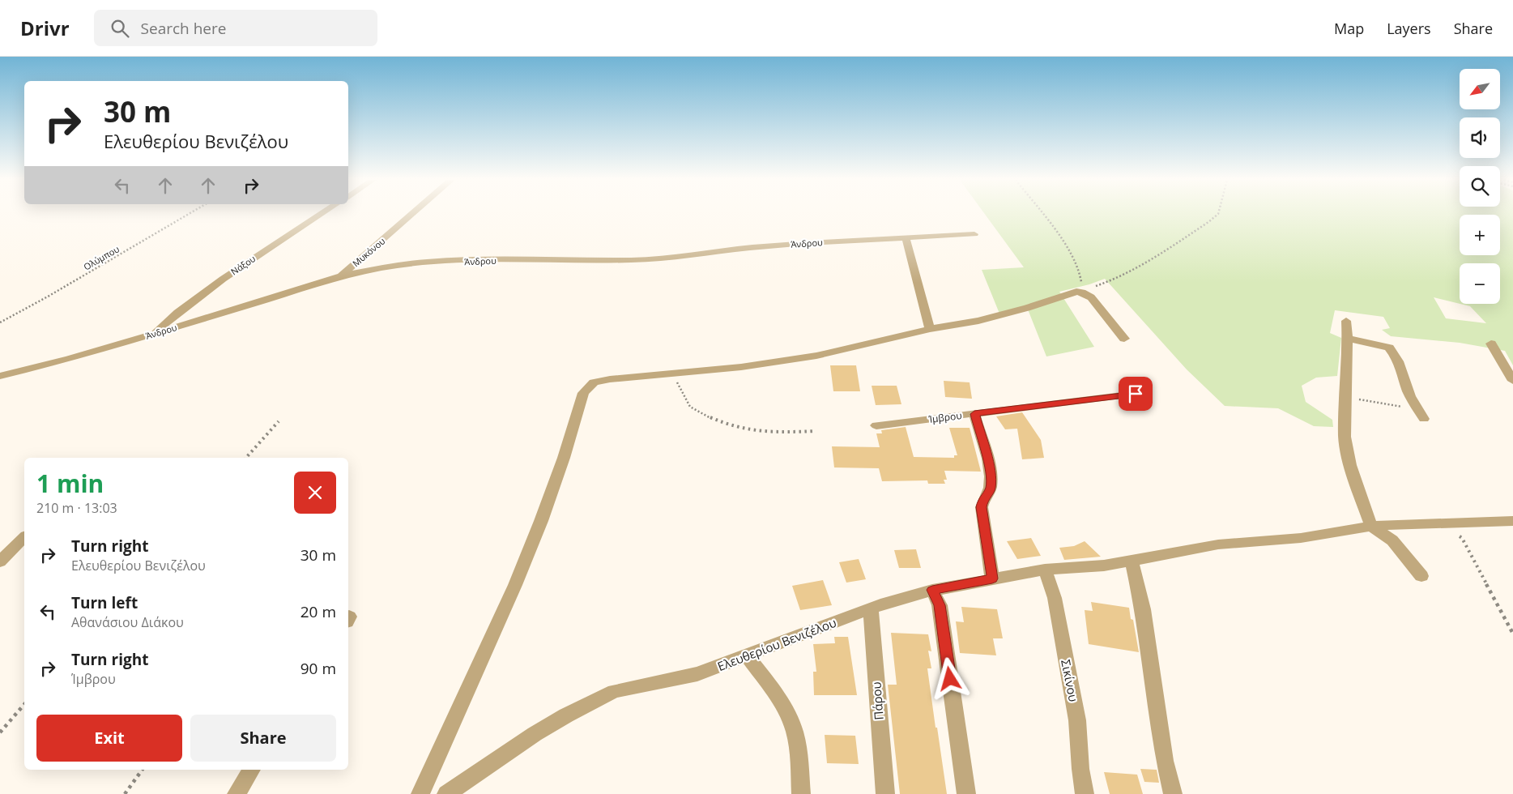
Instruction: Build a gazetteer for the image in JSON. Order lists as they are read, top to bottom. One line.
{"streets":{"street":["Άνδρου","Μυκόνου","Νάξου","Ίμβρου","Ελευθερίου Βενιζέλου","Σικίνου","Πάρου"],"path":["Ολύμπου"]},"crossings":[["Άνδρου","Μυκόνου"],["Άνδρου","Νάξου"],["Ελευθερίου Βενιζέλου","Σικίνου"],["Ελευθερίου Βενιζέλου","Πάρου"]],"north":"bottom left","page":{"header":"Drivr","search":"Search here","nav":["Map","Layers","Share"],"map_buttons":["+","−"],"turn":["30 m","Ελευθερίου Βενιζέλου"],"heading":["1 min","210 m · 13:03"],"list":[{"name":"Turn right","note":"Ελευθερίου Βενιζέλου","value":"30 m"},{"name":"Turn left","note":"Αθανάσιου Διάκου","value":"20 m"},{"name":"Turn right","note":"Ίμβρου","value":"90 m"}],"buttons":["Exit","Share"]}}
